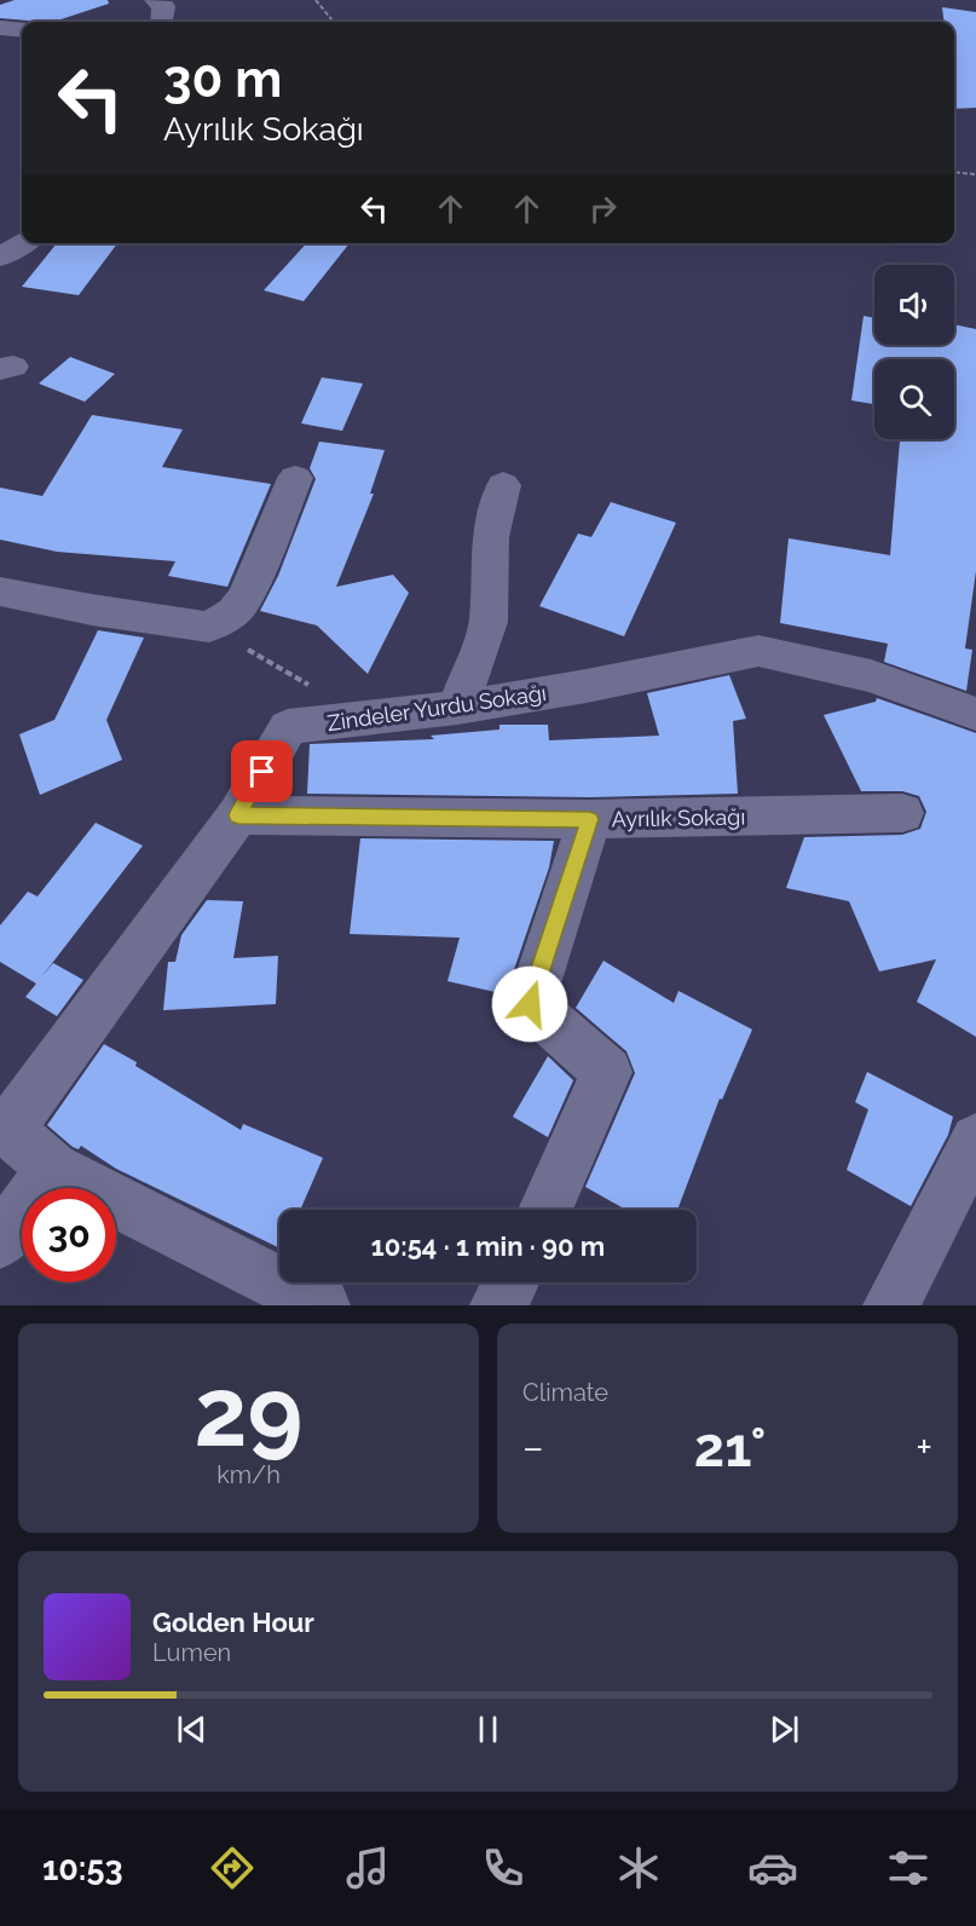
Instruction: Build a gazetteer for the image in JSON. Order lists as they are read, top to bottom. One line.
{"streets":{"street":["Zindeler Yurdu Sokağı","Ayrılık Sokağı"]},"page":{"turn":["30 m","Ayrılık Sokağı"],"limit":"30","trip":"10:54 · 1 min · 90 m","tile":[["29","km/h"],"Climate"],"heat":["−","21°","+"],"song":["Golden Hour","Lumen"],"tabs":"10:53"}}
